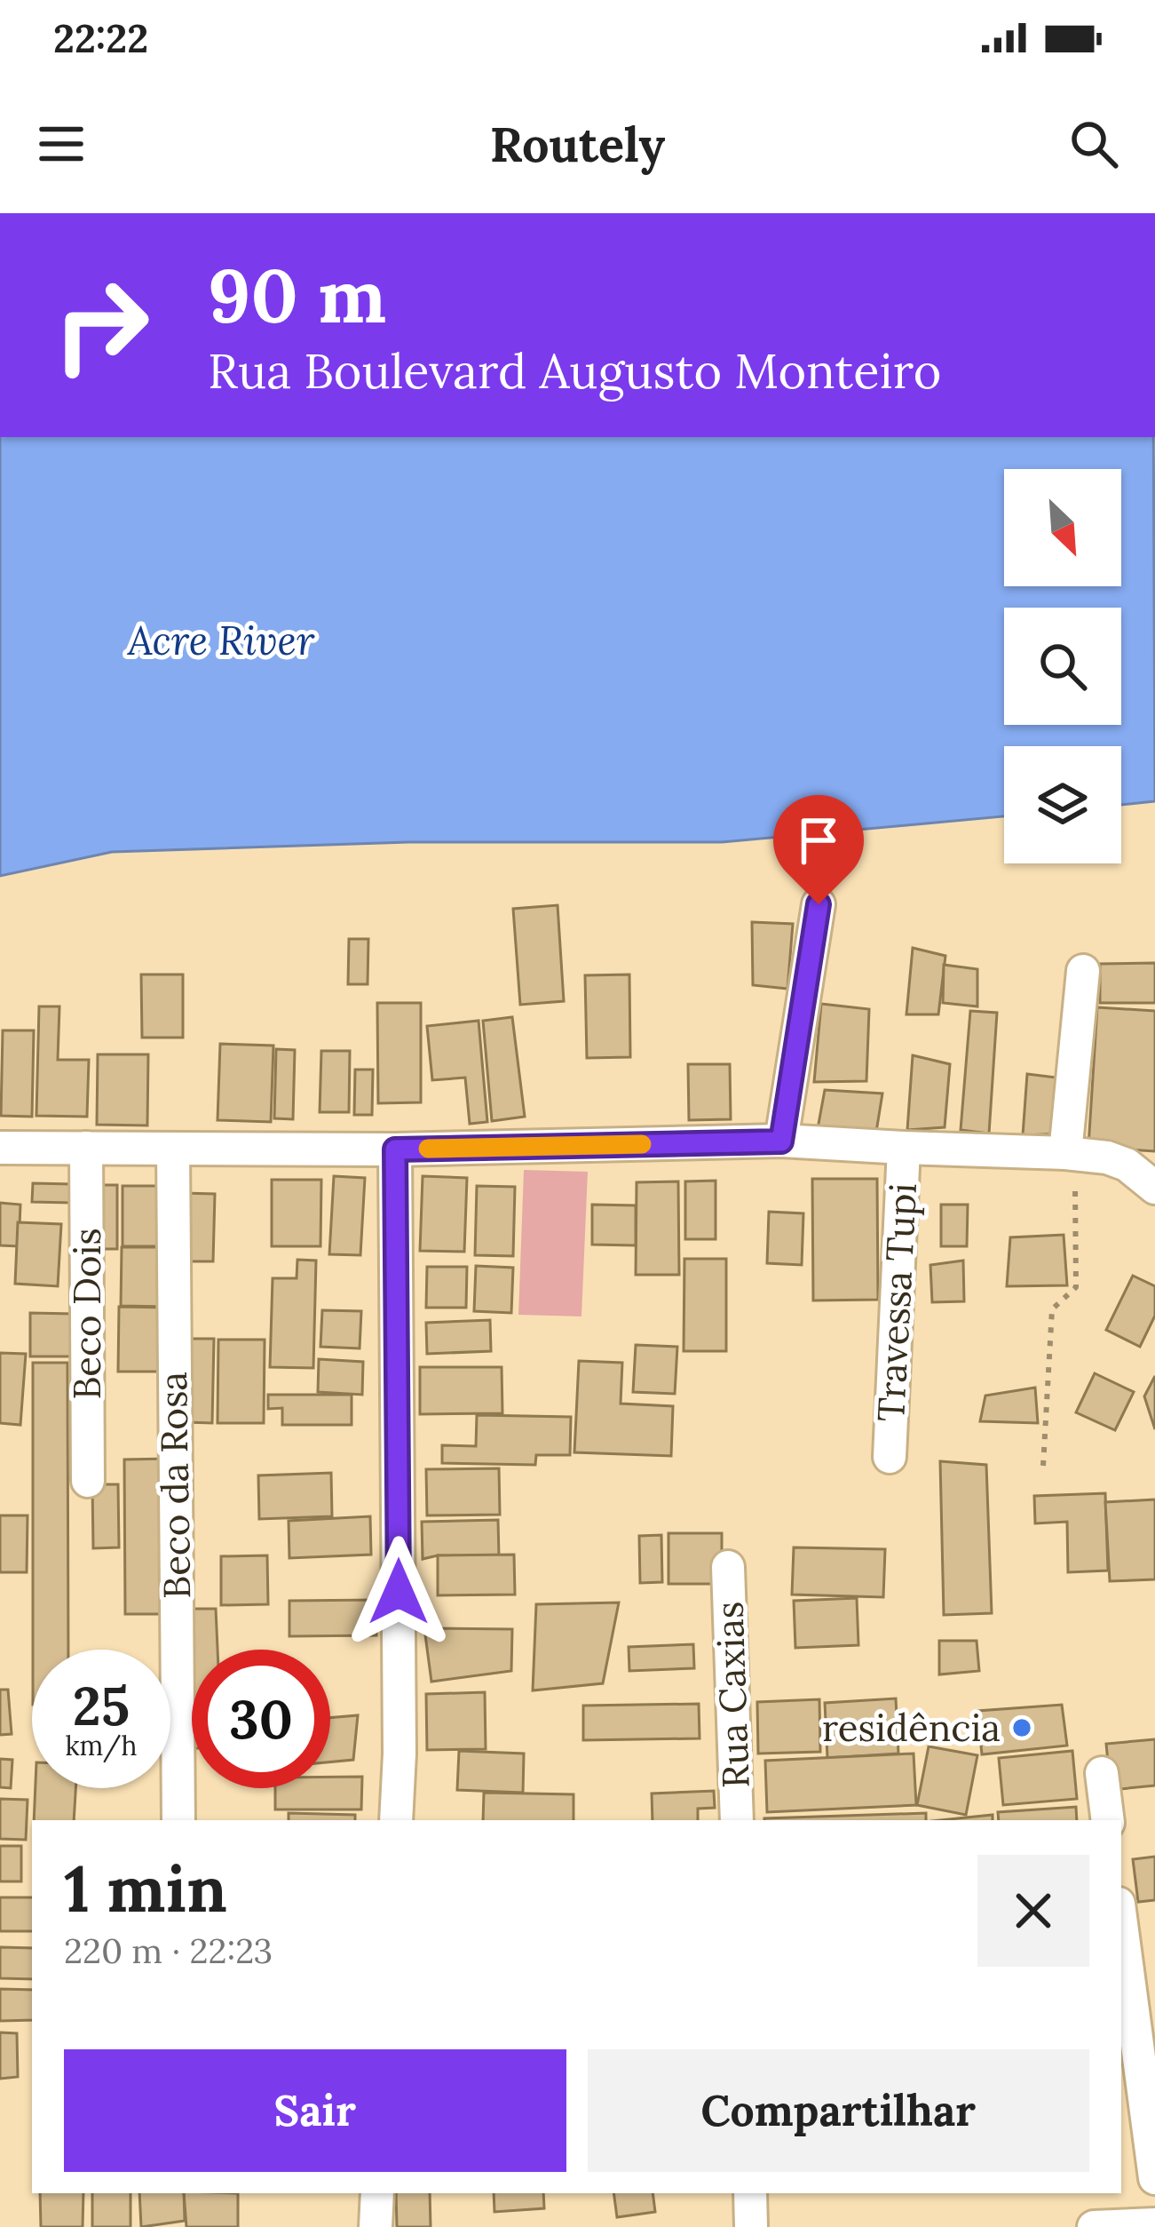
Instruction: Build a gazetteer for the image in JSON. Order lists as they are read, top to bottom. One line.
{"streets":{"street":["Travessa Tupi","Beco Dois","Beco da Rosa","Rua Caxias"]},"water":["Acre River"],"places":["residência"],"north":"bottom right","page":{"status":"22:22","header":"Routely","turn":["90 m","Rua Boulevard Augusto Monteiro"],"speed":"25 km/h","limit":"30","heading":["1 min","220 m · 22:23"],"buttons":["Sair","Compartilhar"]}}
